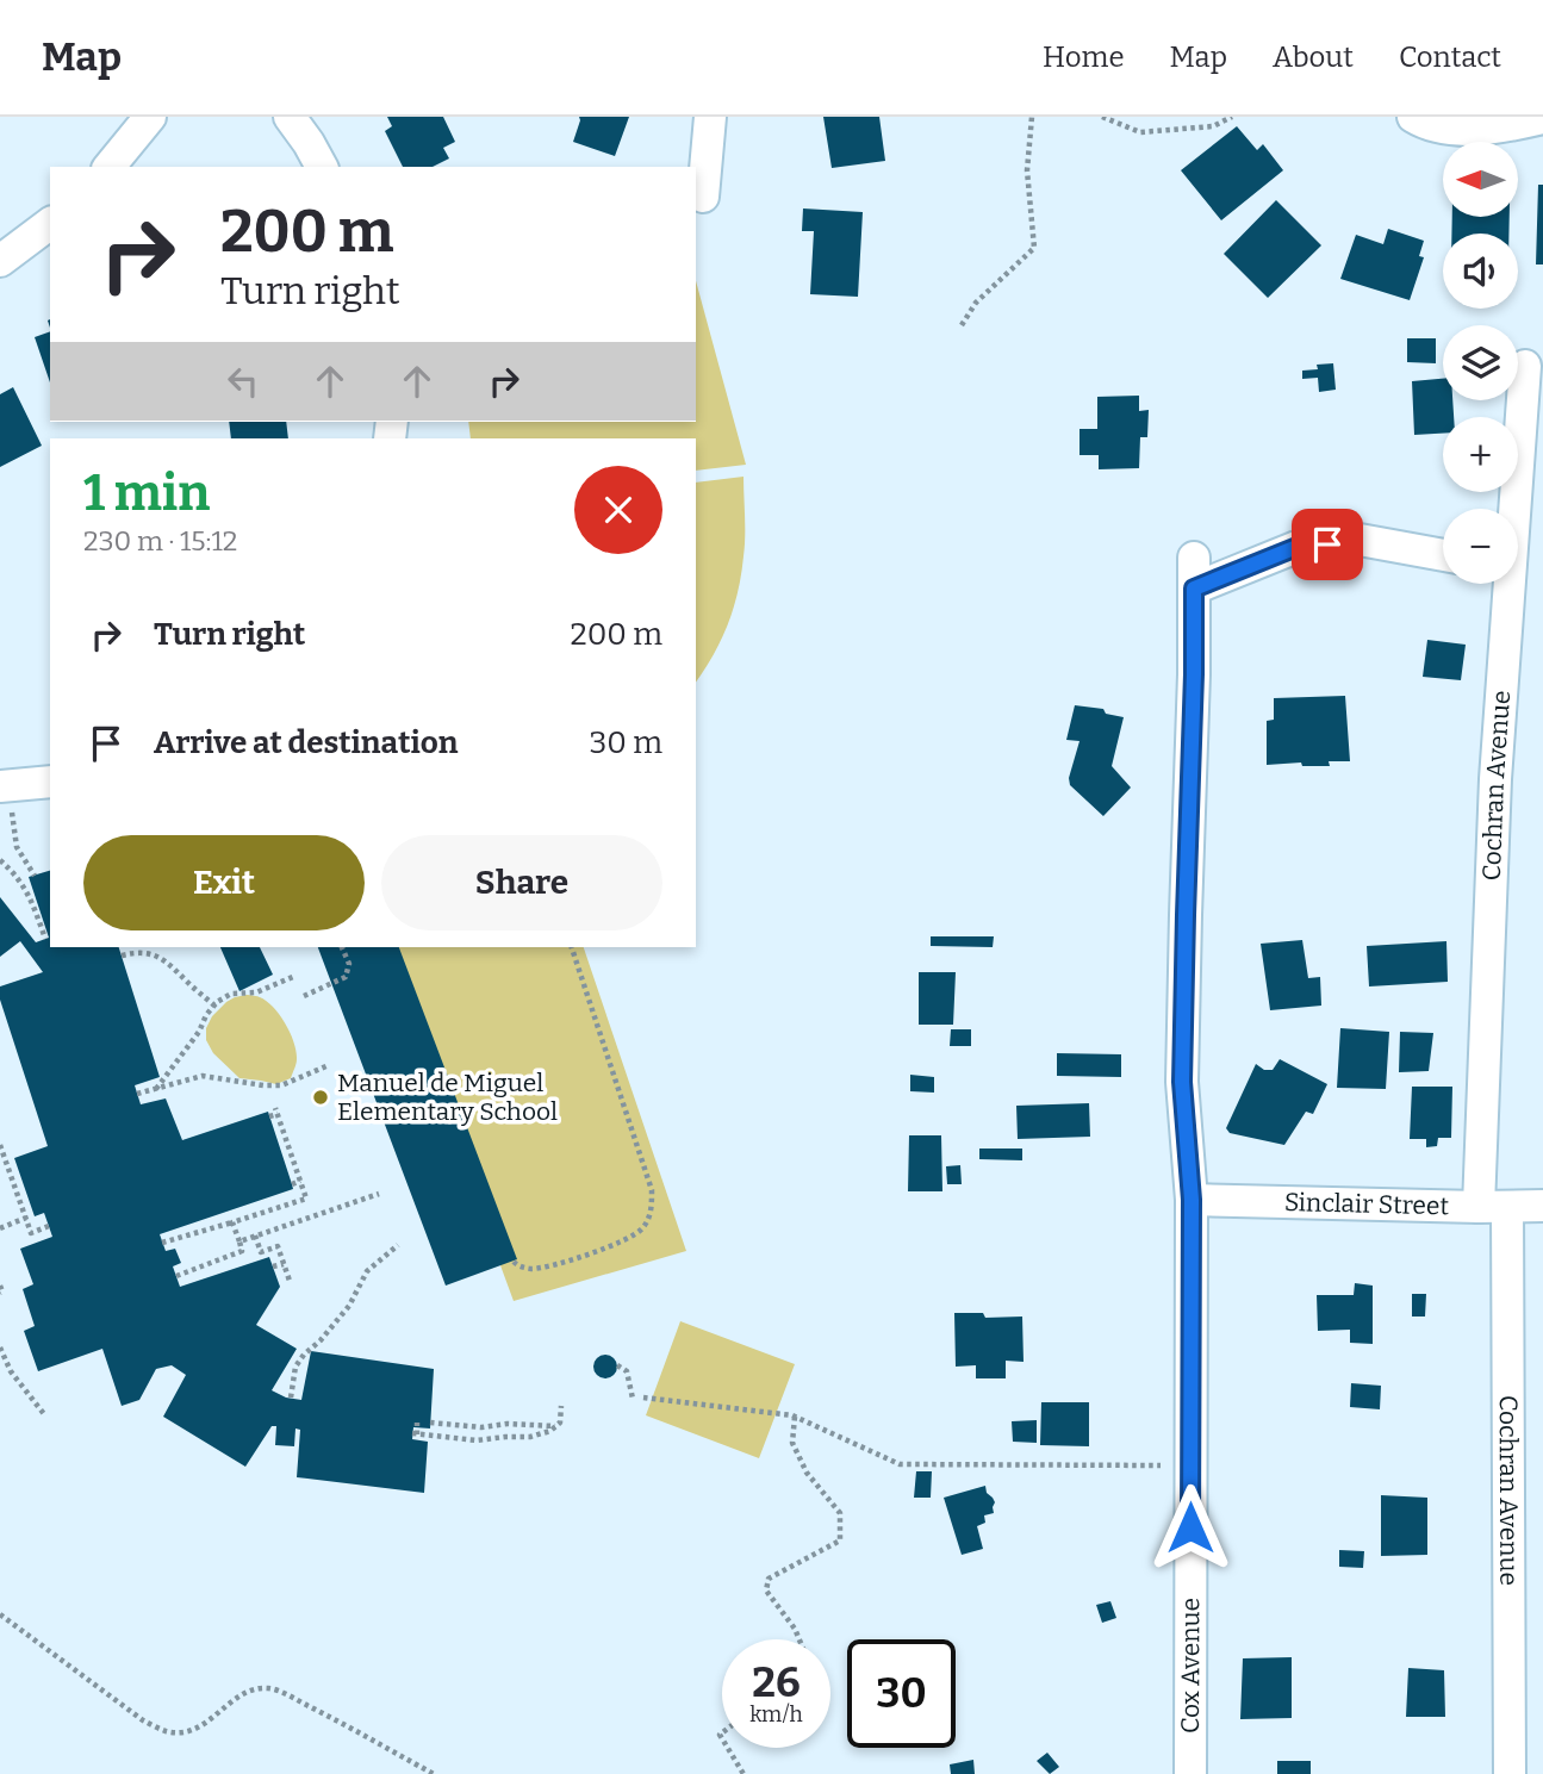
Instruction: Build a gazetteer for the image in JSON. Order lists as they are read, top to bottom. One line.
{"streets":{"street":["Cochran Avenue","Sinclair Street","Cox Avenue"]},"crossings":[["Cochran Avenue","Sinclair Street"],["Sinclair Street","Cox Avenue"]],"places":["Manuel de Miguel Elementary School"],"north":"left","page":{"header":"Map","nav":["Home","Map","About","Contact"],"map_buttons":["+","−"],"turn":["200 m","Turn right"],"heading":["1 min","230 m · 15:12"],"list":[{"name":"Turn right","value":"200 m"},{"name":"Arrive at destination","value":"30 m"}],"buttons":["Exit","Share"],"speed":"26 km/h","limit":"30"}}
